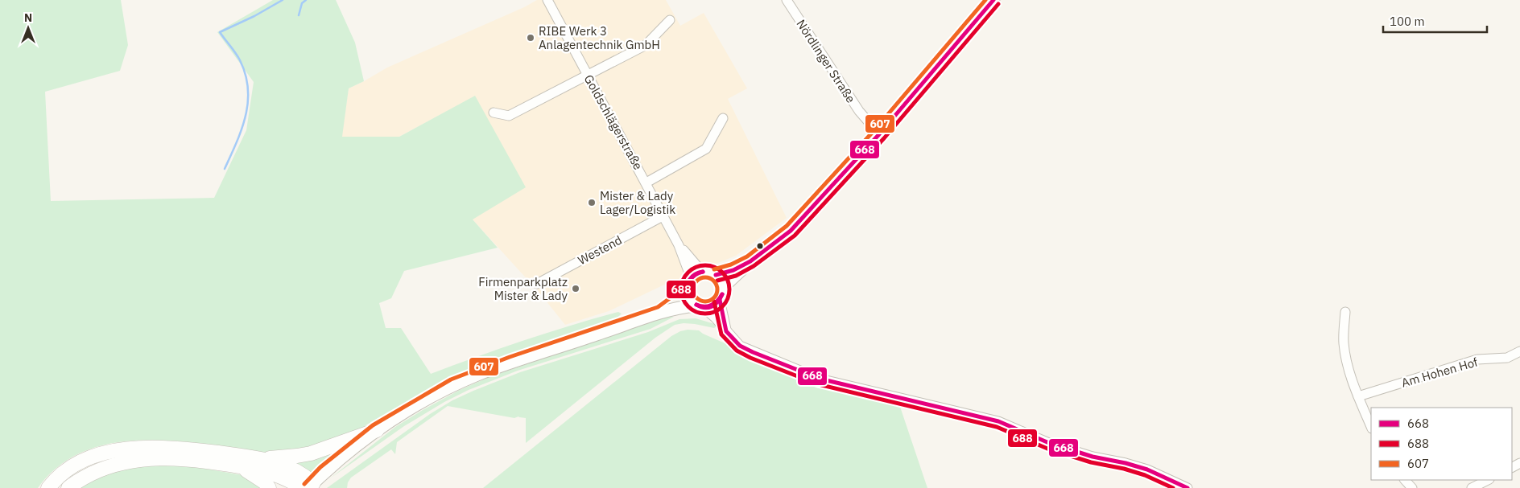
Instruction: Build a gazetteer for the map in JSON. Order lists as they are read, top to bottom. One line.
{"streets":{"street":["Nördlinger Straße","Goldschlägerstraße","Westend","Am Hohen Hof"]},"crossings":[["Goldschlägerstraße","Westend"]],"places":["RIBE Werk 3 Anlagentechnik GmbH","Mister & Lady Lager/Logistik","Firmenparkplatz Mister & Lady"],"lines":["transit line 668","transit line 607","transit line 688"],"legend":["668","688","607"],"scale_bar":"100 m","north":"top"}
